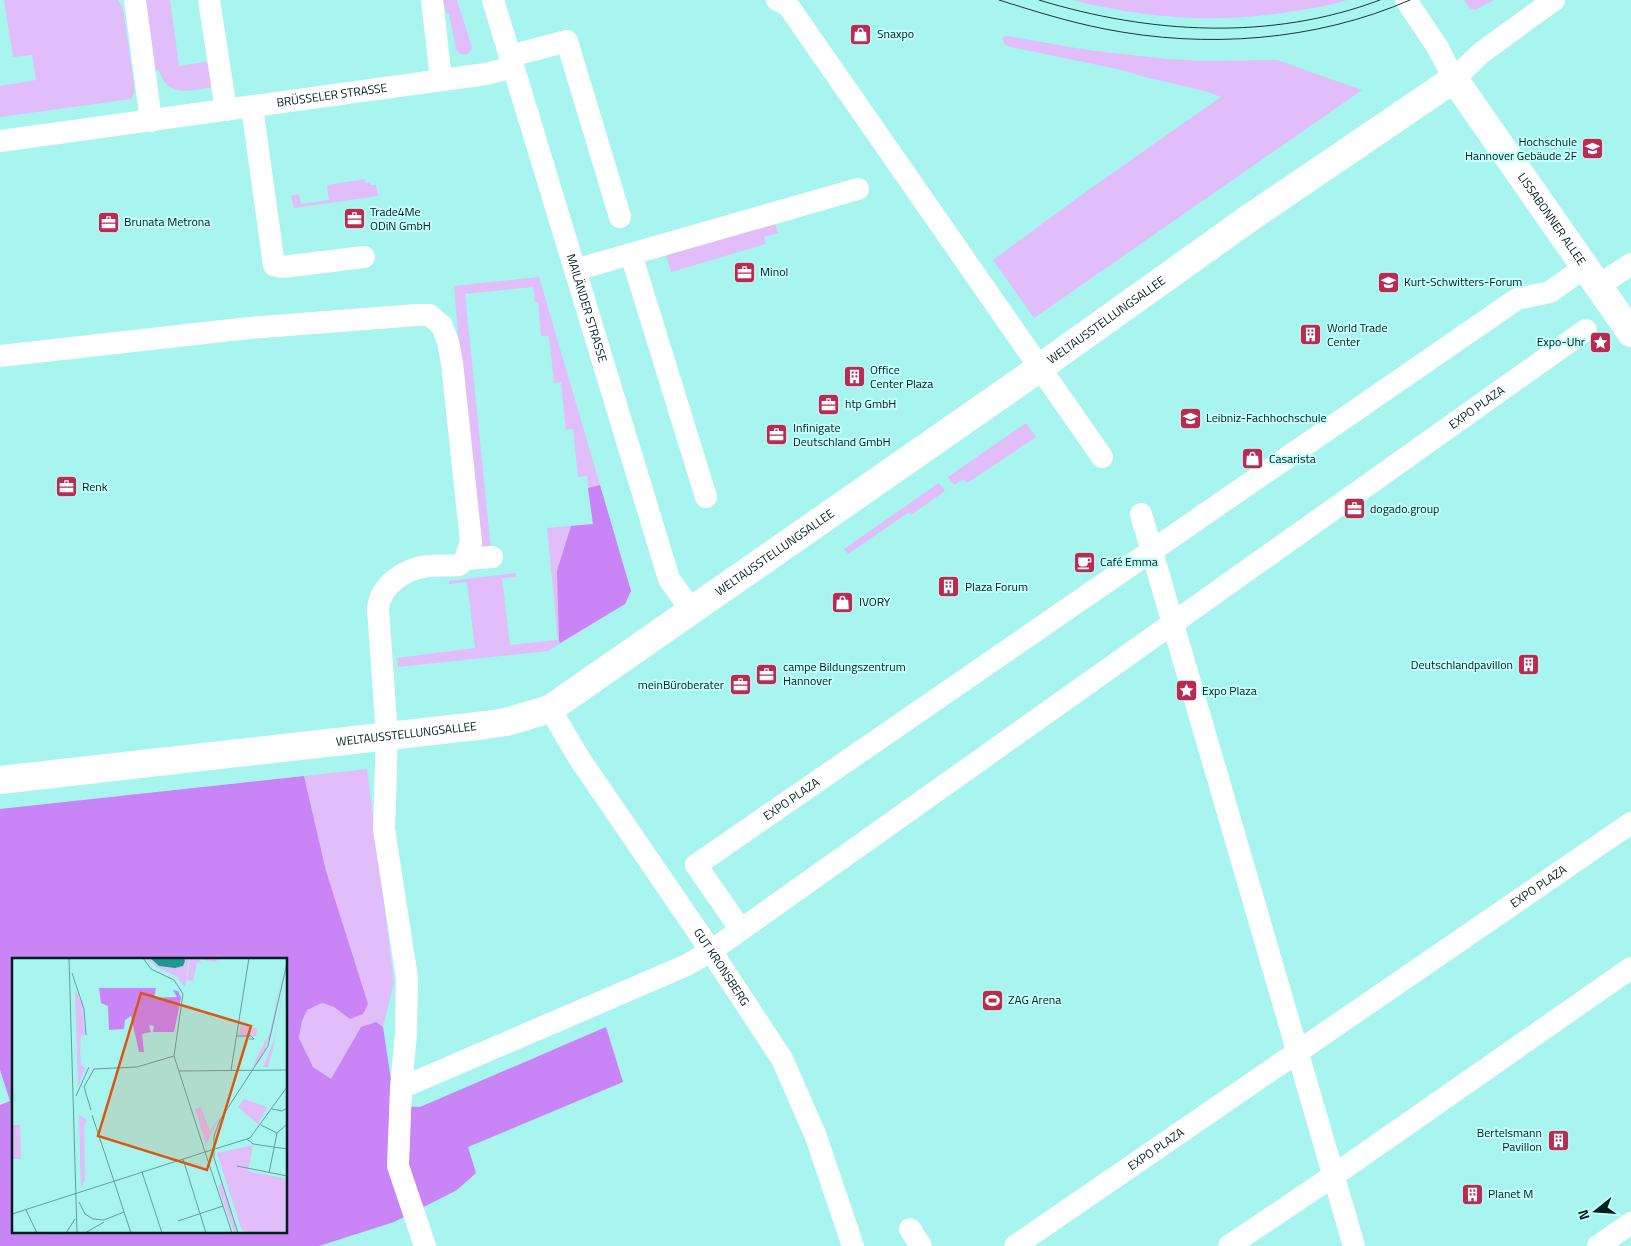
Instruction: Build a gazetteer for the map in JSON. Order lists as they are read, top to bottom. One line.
{"streets":{"main road":["LISSABONNER ALLEE","WELTAUSSTELLUNGSALLEE"],"street":["BRÜSSELER STRASSE","MAILÄNDER STRASSE","EXPO PLAZA","GUT KRONSBERG"]},"crossings":[["BRÜSSELER STRASSE","MAILÄNDER STRASSE"],["LISSABONNER ALLEE","WELTAUSSTELLUNGSALLEE"],["LISSABONNER ALLEE","EXPO PLAZA"],["MAILÄNDER STRASSE","WELTAUSSTELLUNGSALLEE"],["WELTAUSSTELLUNGSALLEE","GUT KRONSBERG"],["EXPO PLAZA","GUT KRONSBERG"]],"places":{"shop":["Snaxpo","Casarista","IVORY"],"school or university":["Hochschule Hannover Gebäude 2F","Kurt-Schwitters-Forum","Leibniz-Fachhochschule"],"office":["Trade4Me ODiN GmbH","Brunata Metrona","Minol","htp GmbH","Infinigate Deutschland GmbH","Renk","dogado.group","campe Bildungszentrum Hannover","meinBüroberater"],"building":["World Trade Center","Office Center Plaza","Plaza Forum","Deutschlandpavillon","Bertelsmann Pavillon","Planet M"],"place":["Expo-Uhr","Expo Plaza"],"cafe":["Café Emma"],"sports":["ZAG Arena"]},"north":"left"}
